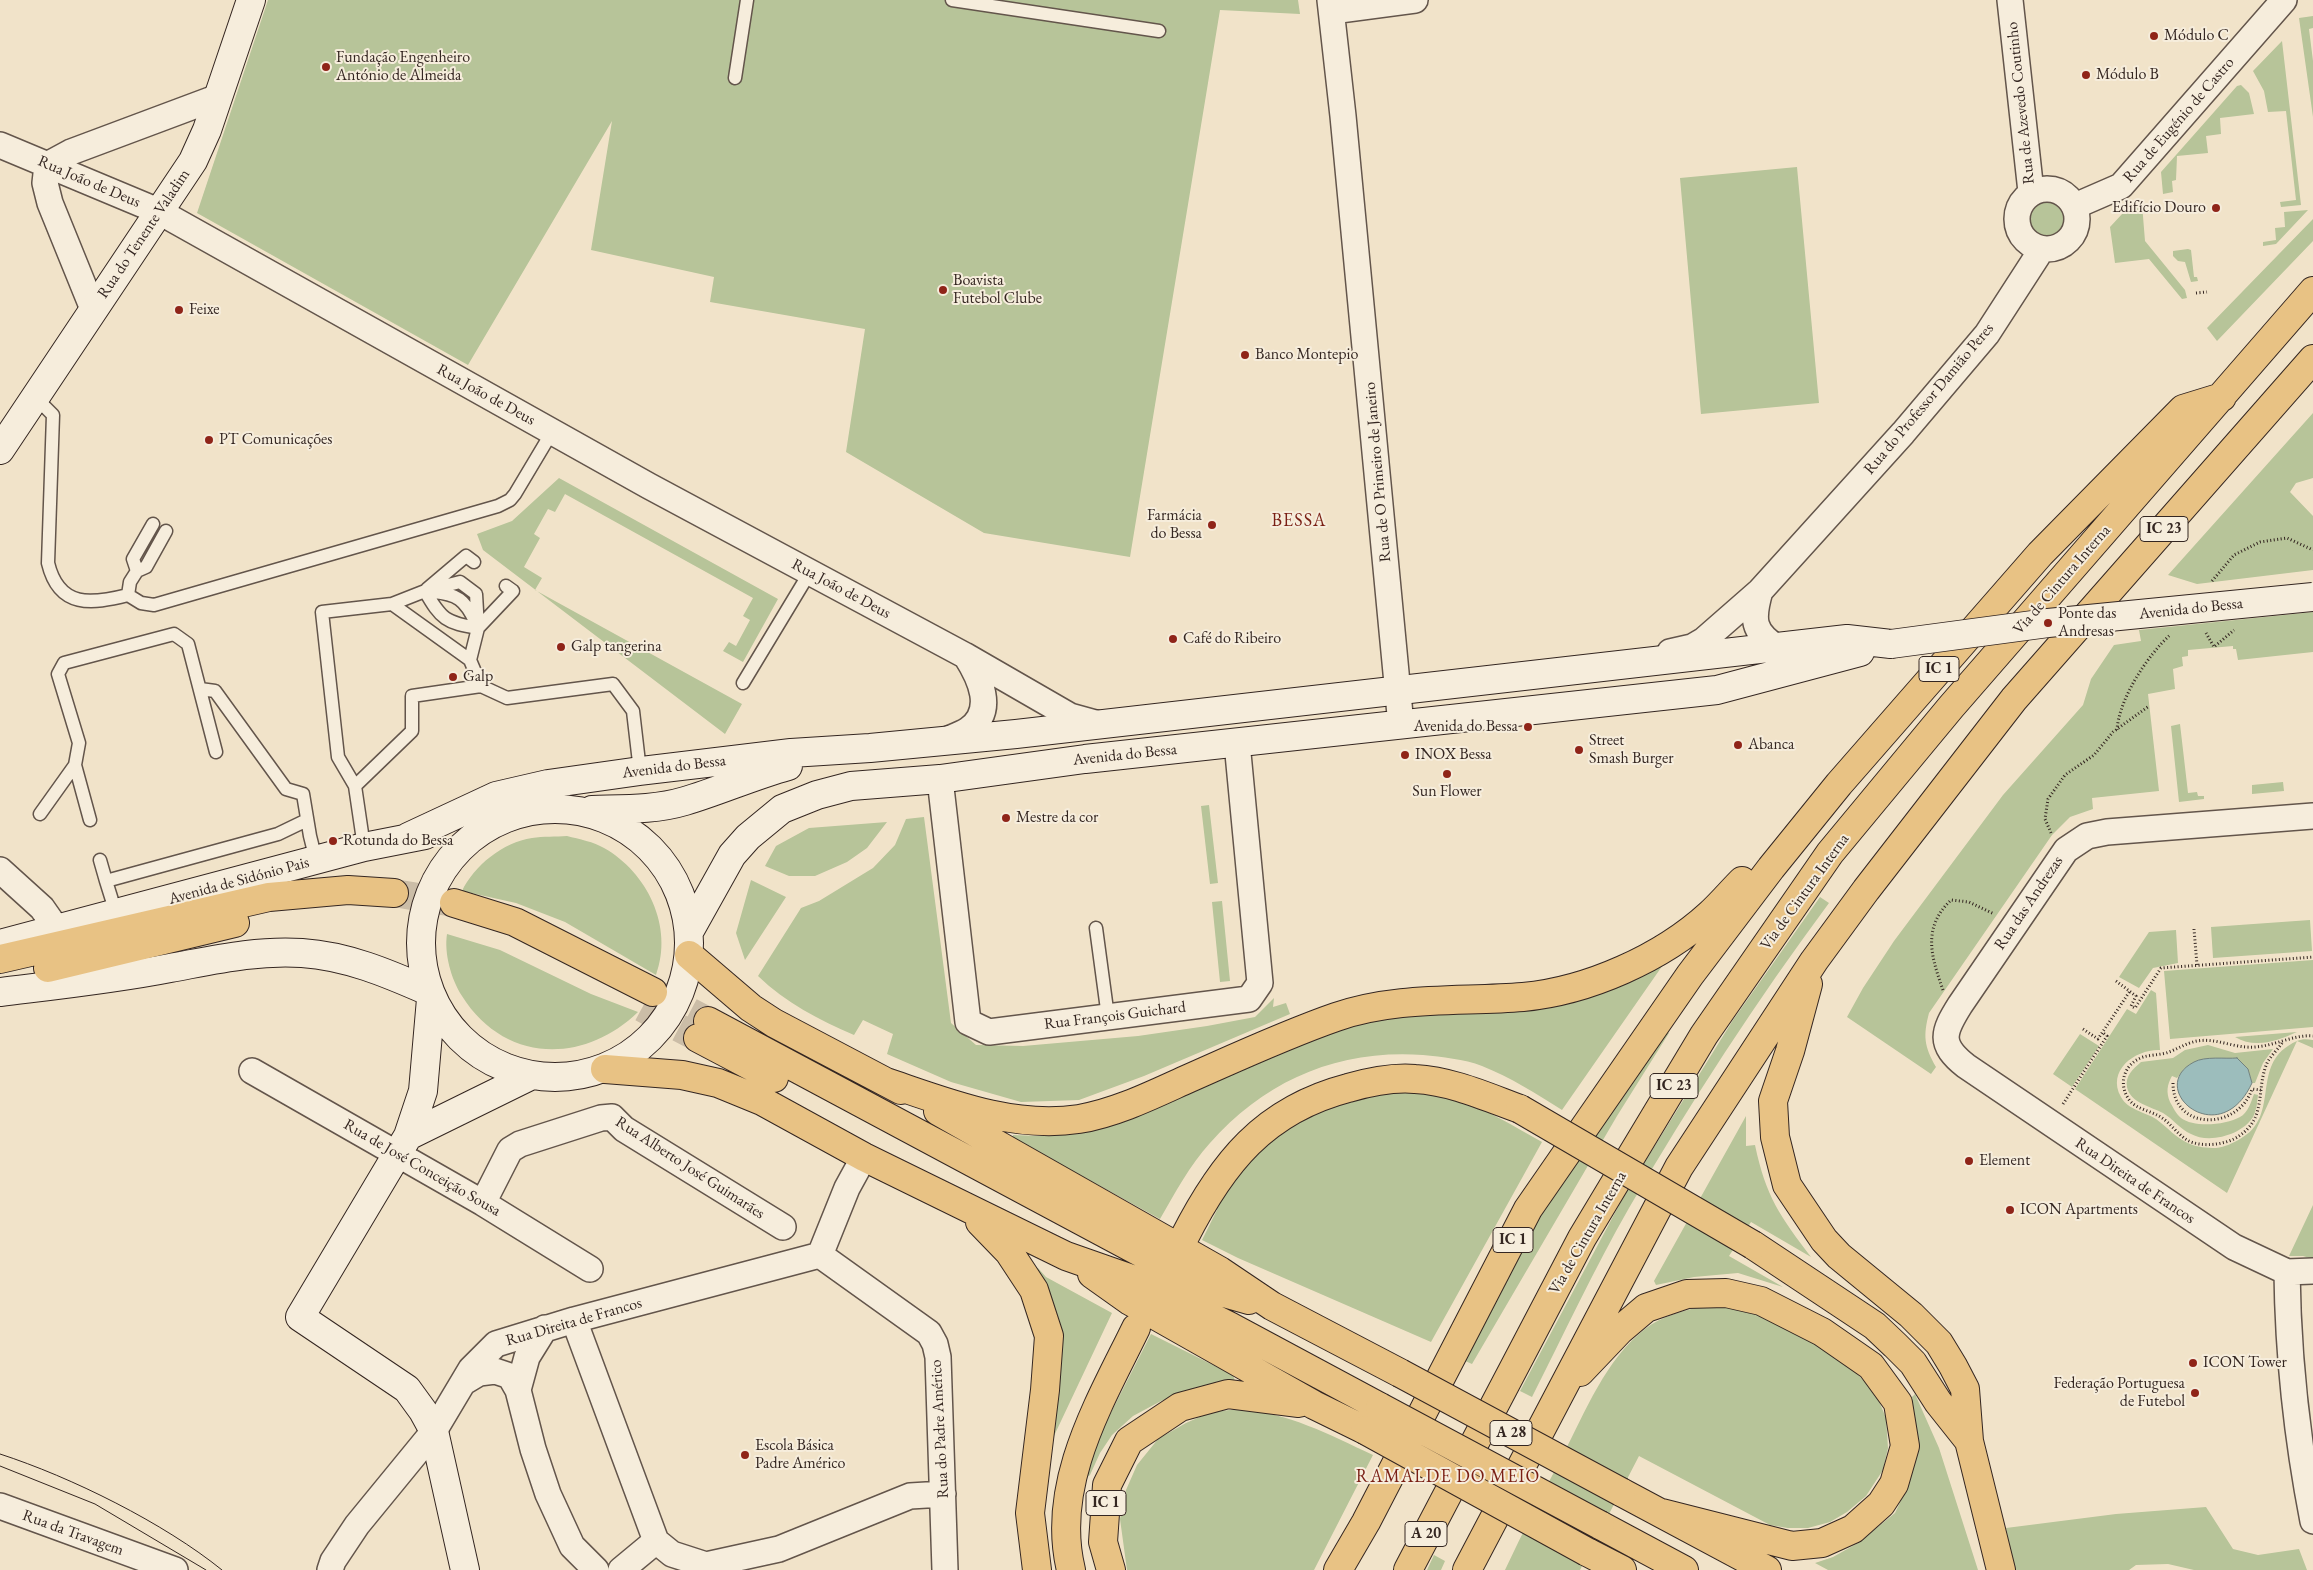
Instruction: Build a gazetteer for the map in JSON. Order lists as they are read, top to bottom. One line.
{"streets":{"highway":["IC 23","Via de Cintura Interna","IC 1","A 28","A 20"],"main road":["Rua do Tenente Valadim","Avenida do Bessa","Avenida de Sidónio Pais"],"street":["Rua de Azevedo Coutinho","Rua de Eugénio de Castro","Rua João de Deus","Rua do Professor Damião Peres","Rua de O Primeiro de Janeiro","Rua das Andrezas","Rua François Guichard","Rua de José Conceição Sousa","Rua Alberto José Guimarães","Rua Direita de Francos","Rua do Padre Américo","Rua da Travagem"]},"crossings":[["Rua de Azevedo Coutinho","Rua de Eugénio de Castro"],["Rua de Azevedo Coutinho","Rua do Professor Damião Peres"],["Rua de Eugénio de Castro","Rua do Professor Damião Peres"],["Rua João de Deus","Rua do Tenente Valadim"],["Rua João de Deus","Avenida do Bessa"],["Rua do Professor Damião Peres","Avenida do Bessa"],["Rua de O Primeiro de Janeiro","Avenida do Bessa"],["Via de Cintura Interna","IC 1"],["Avenida do Bessa","Rua François Guichard"],["Rua das Andrezas","Rua Direita de Francos"],["Rua de José Conceição Sousa","Rua Alberto José Guimarães"],["Rua Direita de Francos","Rua do Padre Américo"]],"districts":["BESSA","RAMALDE DO MEIO"],"places":["Módulo C","Fundação Engenheiro António de Almeida","Módulo B","Edifício Douro","Boavista Futebol Clube","Feixe","Banco Montepio","PT Comunicações","Farmácia do Bessa","Ponte das Andresas","Café do Ribeiro","Galp tangerina","Galp","Avenida do Bessa","Abanca","Street Smash Burger","INOX Bessa","Sun Flower","Mestre da cor","Rotunda do Bessa","Element","ICON Apartments","ICON Tower","Federação Portuguesa de Futebol","Escola Básica Padre Américo"]}
